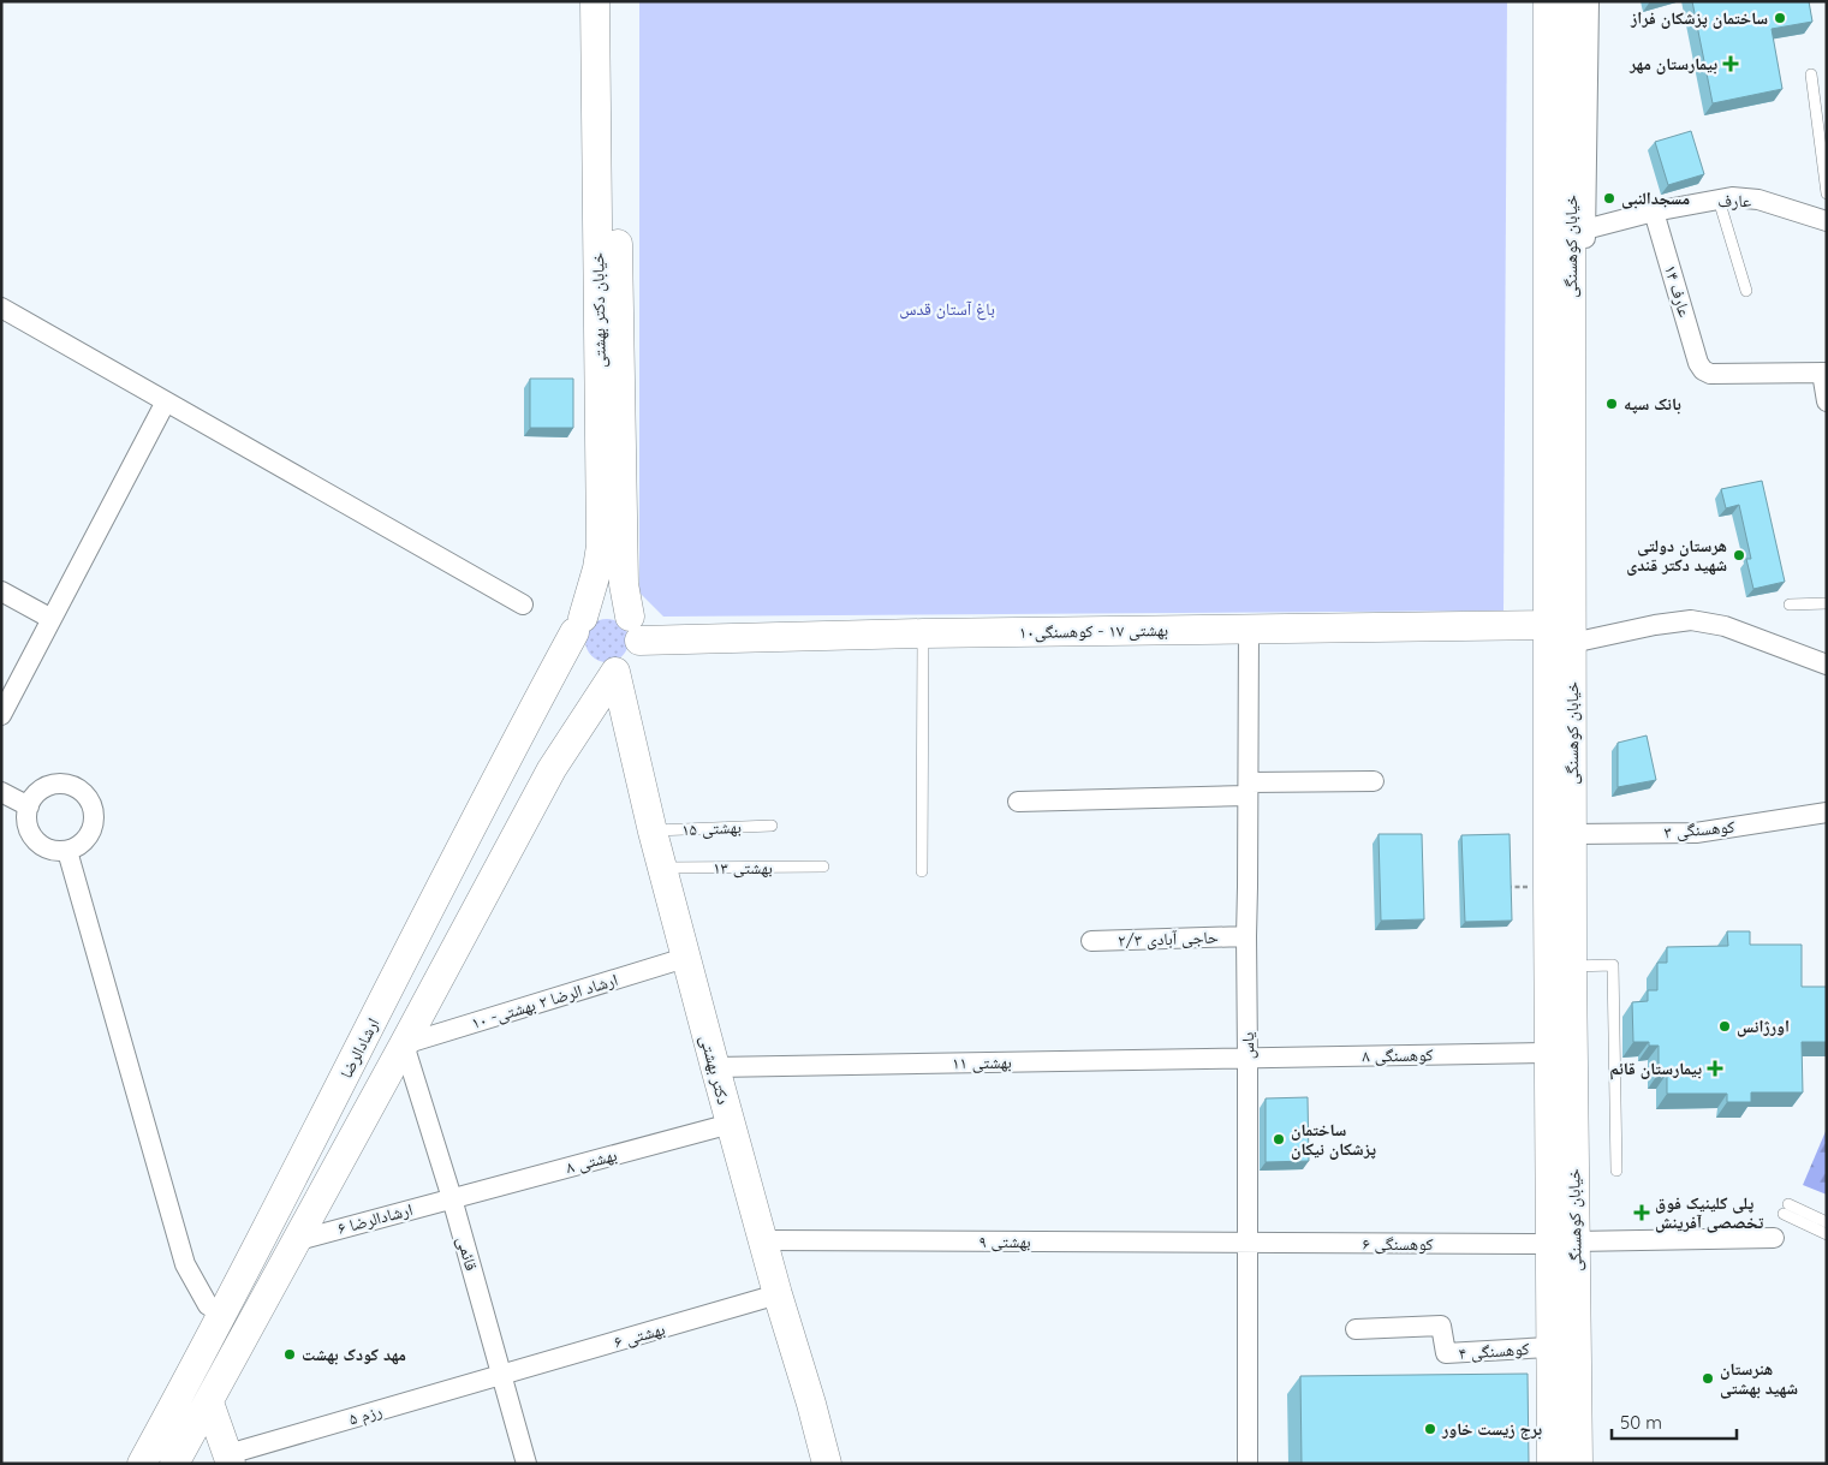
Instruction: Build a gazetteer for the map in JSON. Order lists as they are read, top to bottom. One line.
{"streets":{"street":["عارف","خیابان کوهسنگی","عارف ۱۴","خیابان دکتر بهشتی","بهشتی ۱۷ - کوهسنگی۱۰","کوهسنگی ۳","حاجی آبادی ۲/۳","ارشاد الرضا ۲ بهشتی- ۱۰","یاس","ارشادالرضا","کوهسنگی ۸","بهشتی ۱۱","دکتر بهشتی","بهشتی ۸","ارشادالرضا ۶","بهشتی ۹","کوهسنگی ۶","قائمی","بهشتی ۶","کوهسنگی ۴","رزم ۵"],"lane":["بهشتی ۱۵","بهشتی ۱۳"]},"crossings":[["عارف","خیابان کوهسنگی"],["عارف","عارف ۱۴"],["خیابان کوهسنگی","بهشتی ۱۷ - کوهسنگی۱۰"],["خیابان کوهسنگی","کوهسنگی ۳"],["خیابان کوهسنگی","کوهسنگی ۸"],["خیابان کوهسنگی","کوهسنگی ۶"],["خیابان کوهسنگی","کوهسنگی ۴"],["خیابان دکتر بهشتی","بهشتی ۱۷ - کوهسنگی۱۰"],["خیابان دکتر بهشتی","ارشادالرضا"],["خیابان دکتر بهشتی","دکتر بهشتی"],["بهشتی ۱۷ - کوهسنگی۱۰","یاس"],["بهشتی ۱۷ - کوهسنگی۱۰","ارشادالرضا"],["بهشتی ۱۷ - کوهسنگی۱۰","دکتر بهشتی"],["بهشتی ۱۵","دکتر بهشتی"],["بهشتی ۱۳","دکتر بهشتی"],["حاجی آبادی ۲/۳","یاس"],["ارشاد الرضا ۲ بهشتی- ۱۰","دکتر بهشتی"],["ارشاد الرضا ۲ بهشتی- ۱۰","قائمی"],["یاس","کوهسنگی ۸"],["یاس","بهشتی ۱۱"],["یاس","بهشتی ۹"],["یاس","کوهسنگی ۶"],["ارشادالرضا","دکتر بهشتی"],["کوهسنگی ۸","بهشتی ۱۱"],["بهشتی ۱۱","دکتر بهشتی"],["دکتر بهشتی","بهشتی ۸"],["دکتر بهشتی","بهشتی ۹"],["دکتر بهشتی","بهشتی ۶"],["بهشتی ۸","ارشادالرضا ۶"],["بهشتی ۸","قائمی"],["ارشادالرضا ۶","قائمی"],["بهشتی ۹","کوهسنگی ۶"],["قائمی","بهشتی ۶"],["قائمی","رزم ۵"],["بهشتی ۶","رزم ۵"]],"parks":["باغ آستان قدس"],"places":{"other":["ساختمان پزشکان فراز","مسجدالنبی","بانک سپه","هرستان دولتی شهید دکتر قندی","اورژانس","ساختمان پزشکان نیکان","مهد کودک بهشت","هنرستان شهید بهشتی","برج زیست خاور"],"health":["بیمارستان مهر","بیمارستان قائم","پلی کلینیک فوق تخصصی آفرینش"]},"scale_bar":"50 m"}
